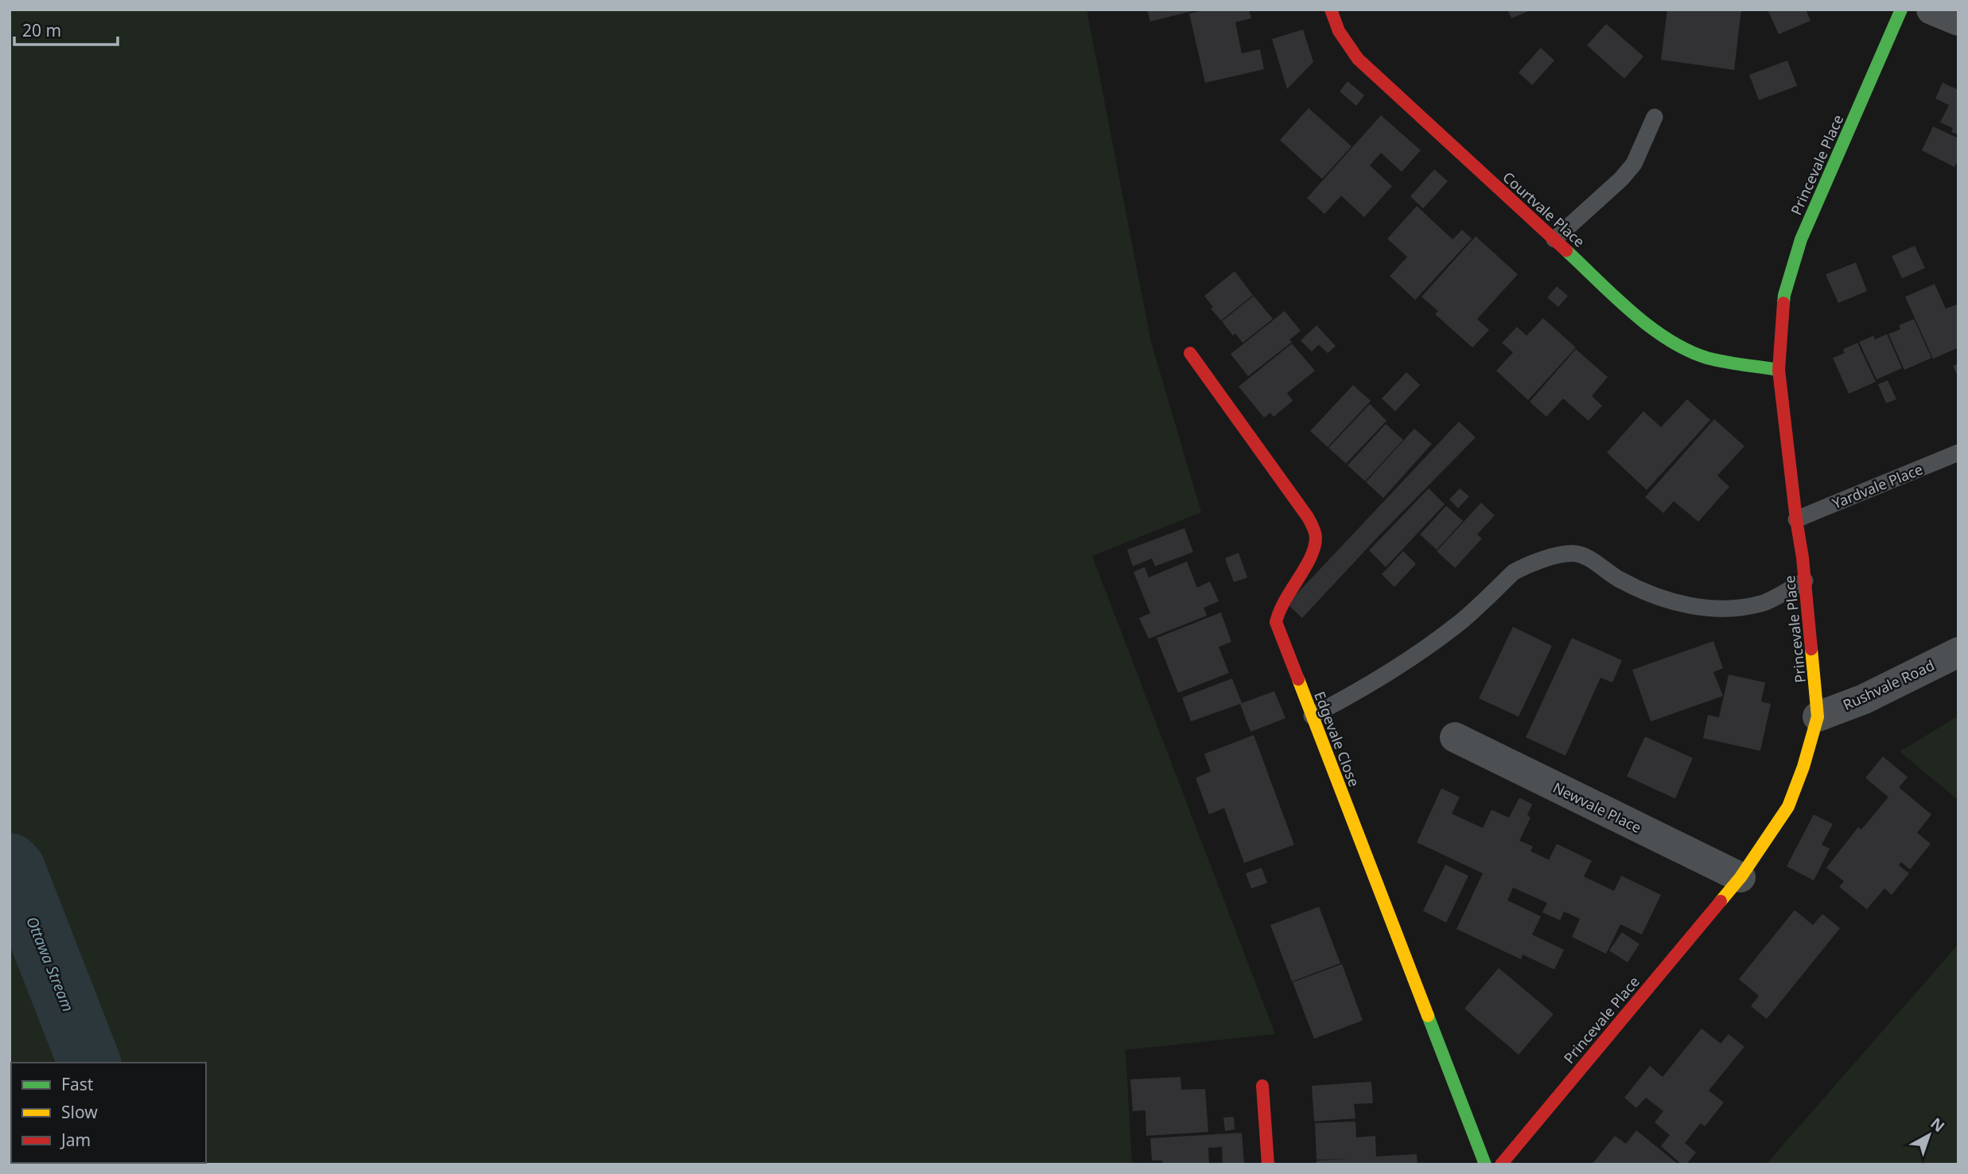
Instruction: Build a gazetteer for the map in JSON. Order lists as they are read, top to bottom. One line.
{"streets":{"street":["Princevale Place","Courtvale Place","Rushvale Road","Edgevale Close","Newvale Place"],"lane":["Yardvale Place"]},"crossings":[["Princevale Place","Courtvale Place"],["Princevale Place","Yardvale Place"],["Princevale Place","Rushvale Road"],["Princevale Place","Newvale Place"]],"water":["Ottawa Stream"],"legend":["Fast","Slow","Jam"],"scale_bar":"20 m","north":"top right"}
